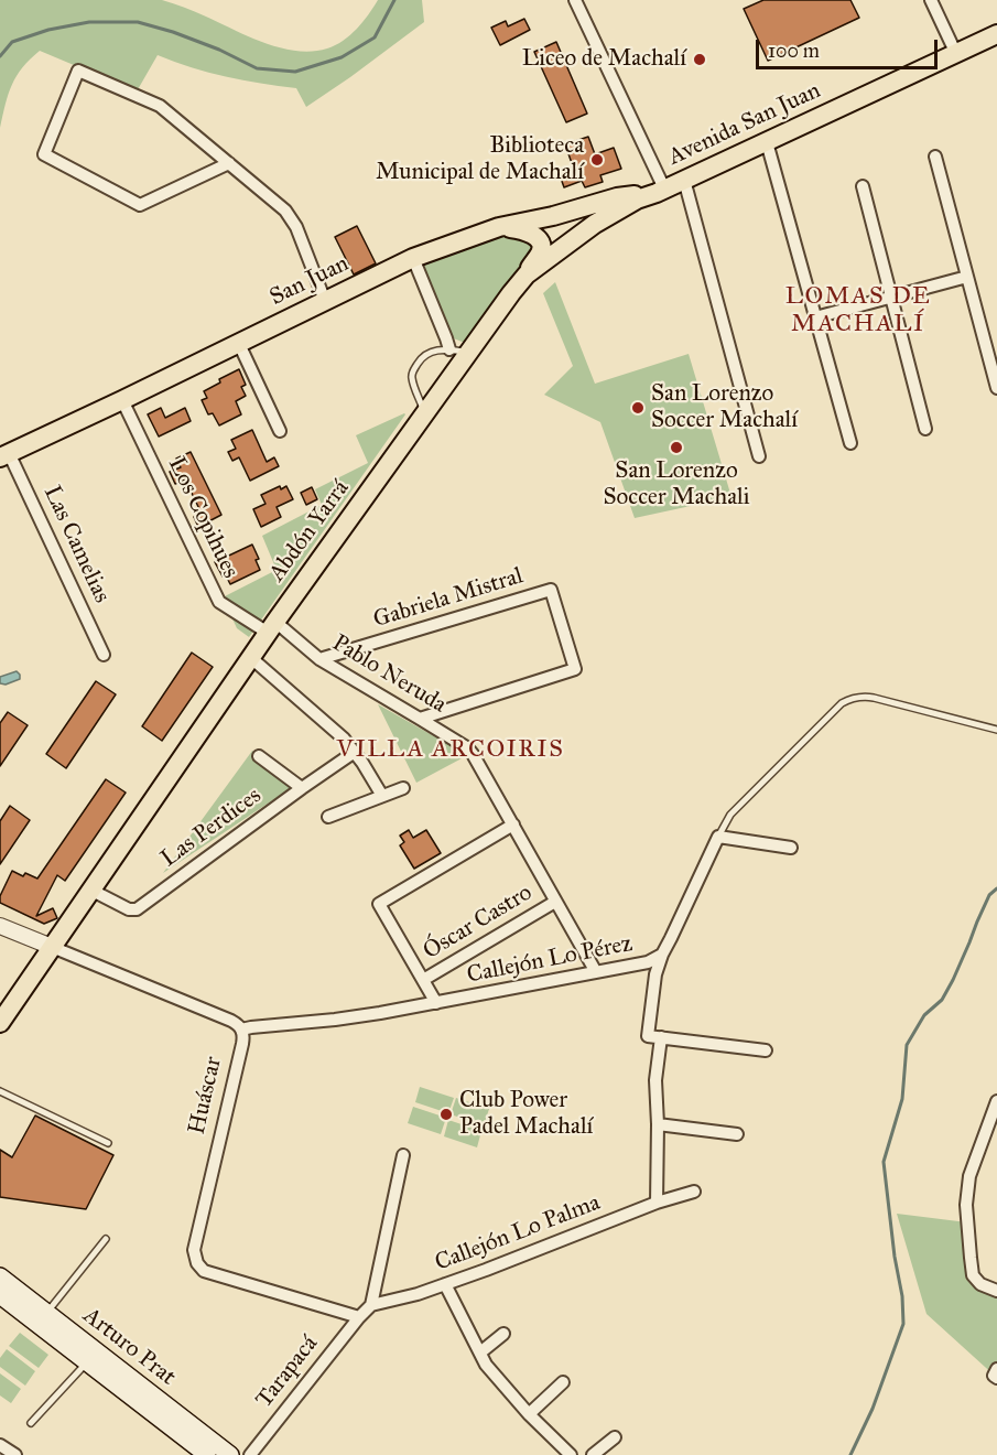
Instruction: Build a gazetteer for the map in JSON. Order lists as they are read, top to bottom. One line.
{"streets":{"main road":["Avenida San Juan","San Juan","Abdón Yarrá","Arturo Prat"],"street":["Los Copihues","Las Camelias","Gabriela Mistral","Pablo Neruda","Las Perdices","Óscar Castro","Callejón Lo Pérez","Huáscar","Callejón Lo Palma","Tarapacá"]},"crossings":[["Avenida San Juan","San Juan"],["Avenida San Juan","Abdón Yarrá"],["San Juan","Los Copihues"],["San Juan","Abdón Yarrá"],["San Juan","Las Camelias"],["Los Copihues","Abdón Yarrá"],["Los Copihues","Pablo Neruda"],["Abdón Yarrá","Pablo Neruda"],["Abdón Yarrá","Las Perdices"],["Abdón Yarrá","Huáscar"],["Gabriela Mistral","Pablo Neruda"],["Pablo Neruda","Óscar Castro"],["Pablo Neruda","Callejón Lo Pérez"],["Callejón Lo Pérez","Huáscar"],["Huáscar","Tarapacá"]],"districts":["LOMAS DE MACHALÍ","VILLA ARCOIRIS"],"places":["Liceo de Machalí","Biblioteca Municipal de Machalí","San Lorenzo Soccer Machalí","San Lorenzo Soccer Machali","Club Power Padel Machalí"],"scale_bar":"100 m"}
